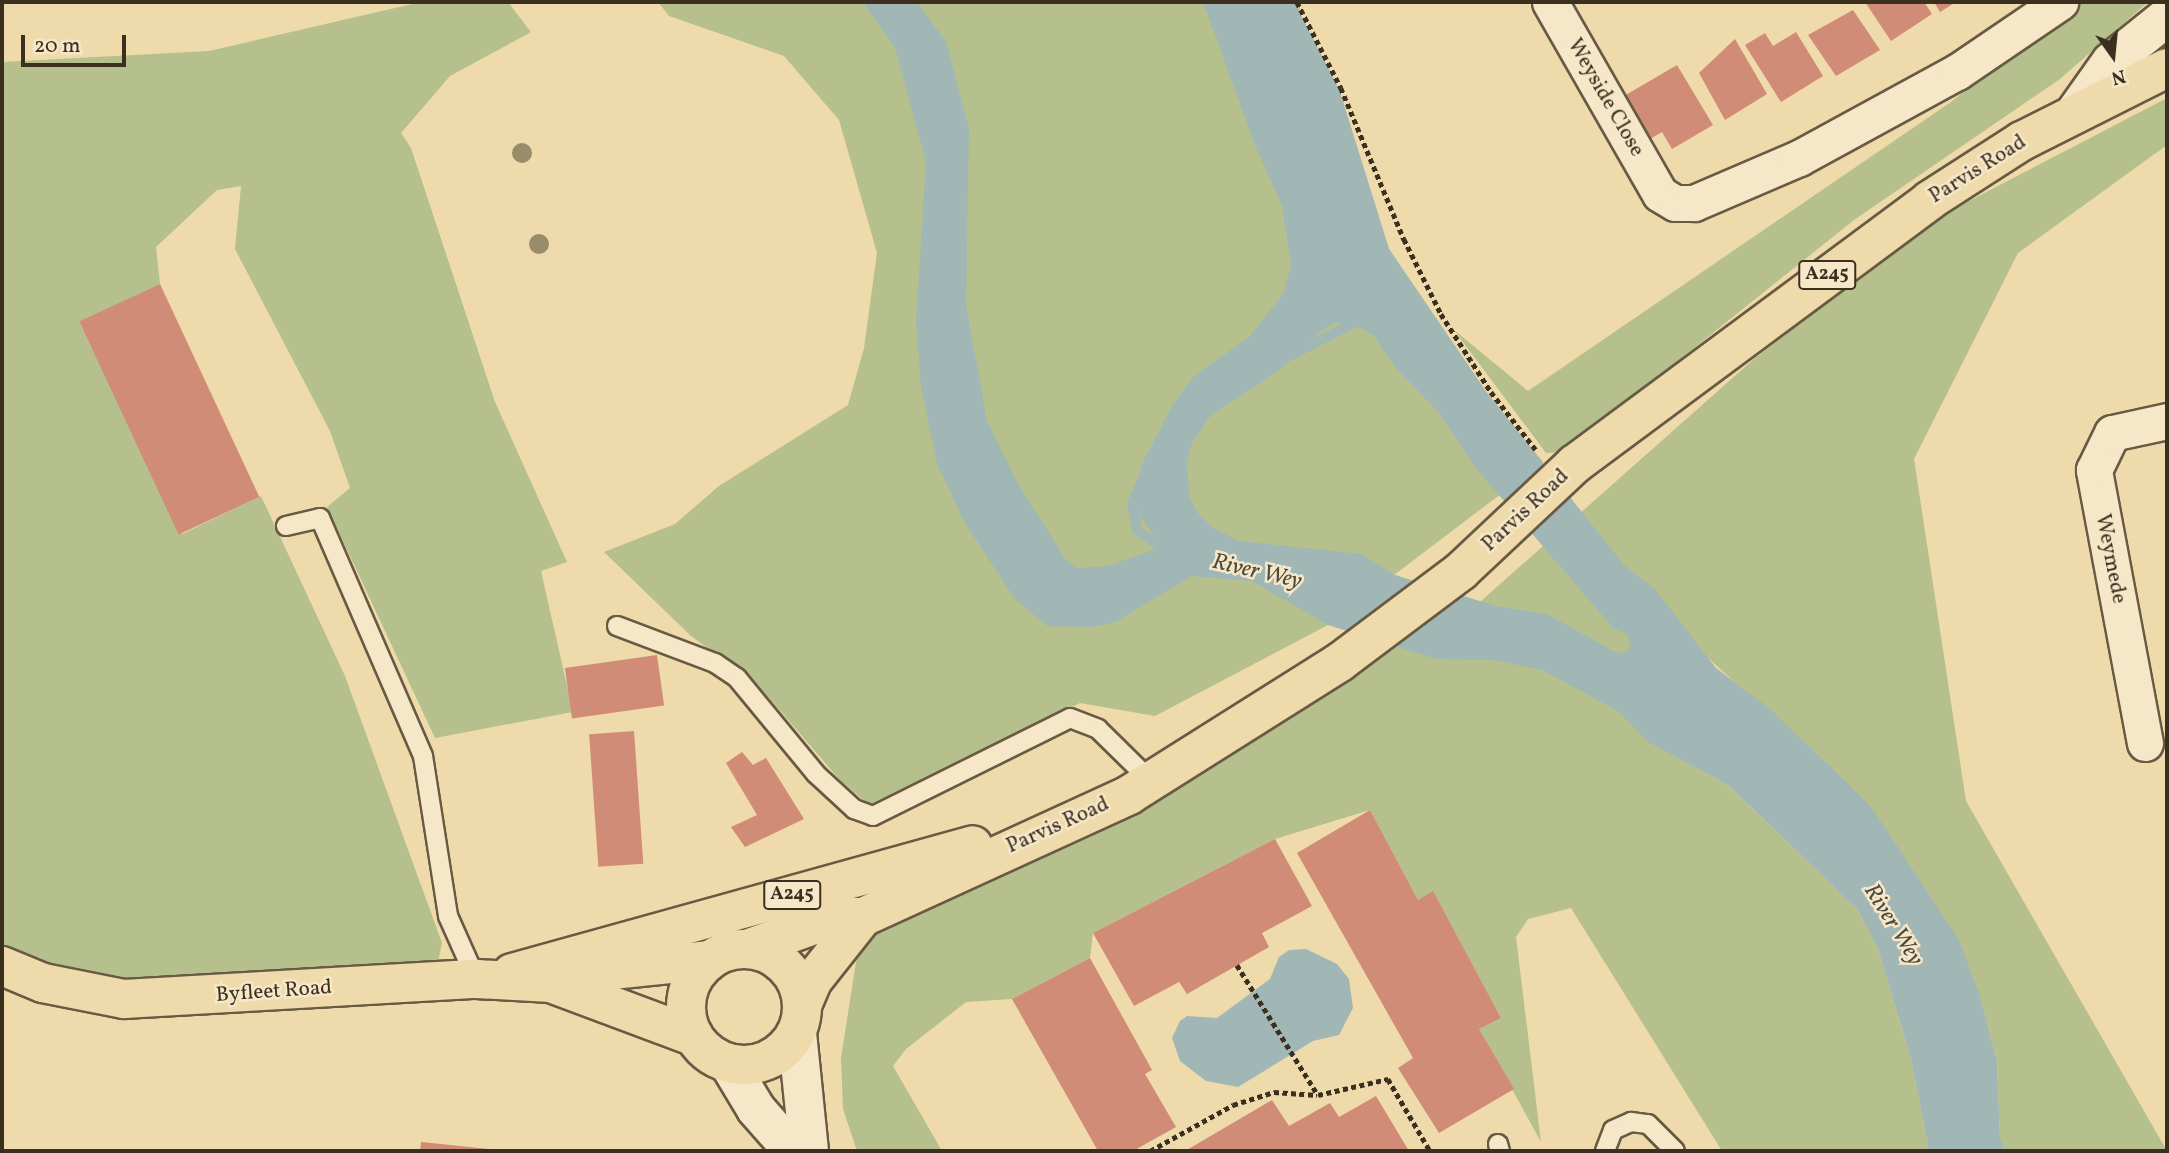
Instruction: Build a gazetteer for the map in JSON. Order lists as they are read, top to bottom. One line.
{"streets":{"main road":["Parvis Road","A245","Byfleet Road"],"street":["Weyside Close","Weymede"]},"crossings":[["Parvis Road","A245"],["Parvis Road","Byfleet Road"],["A245","Byfleet Road"]],"water":["River Wey"],"scale_bar":"20 m","north":"bottom"}
